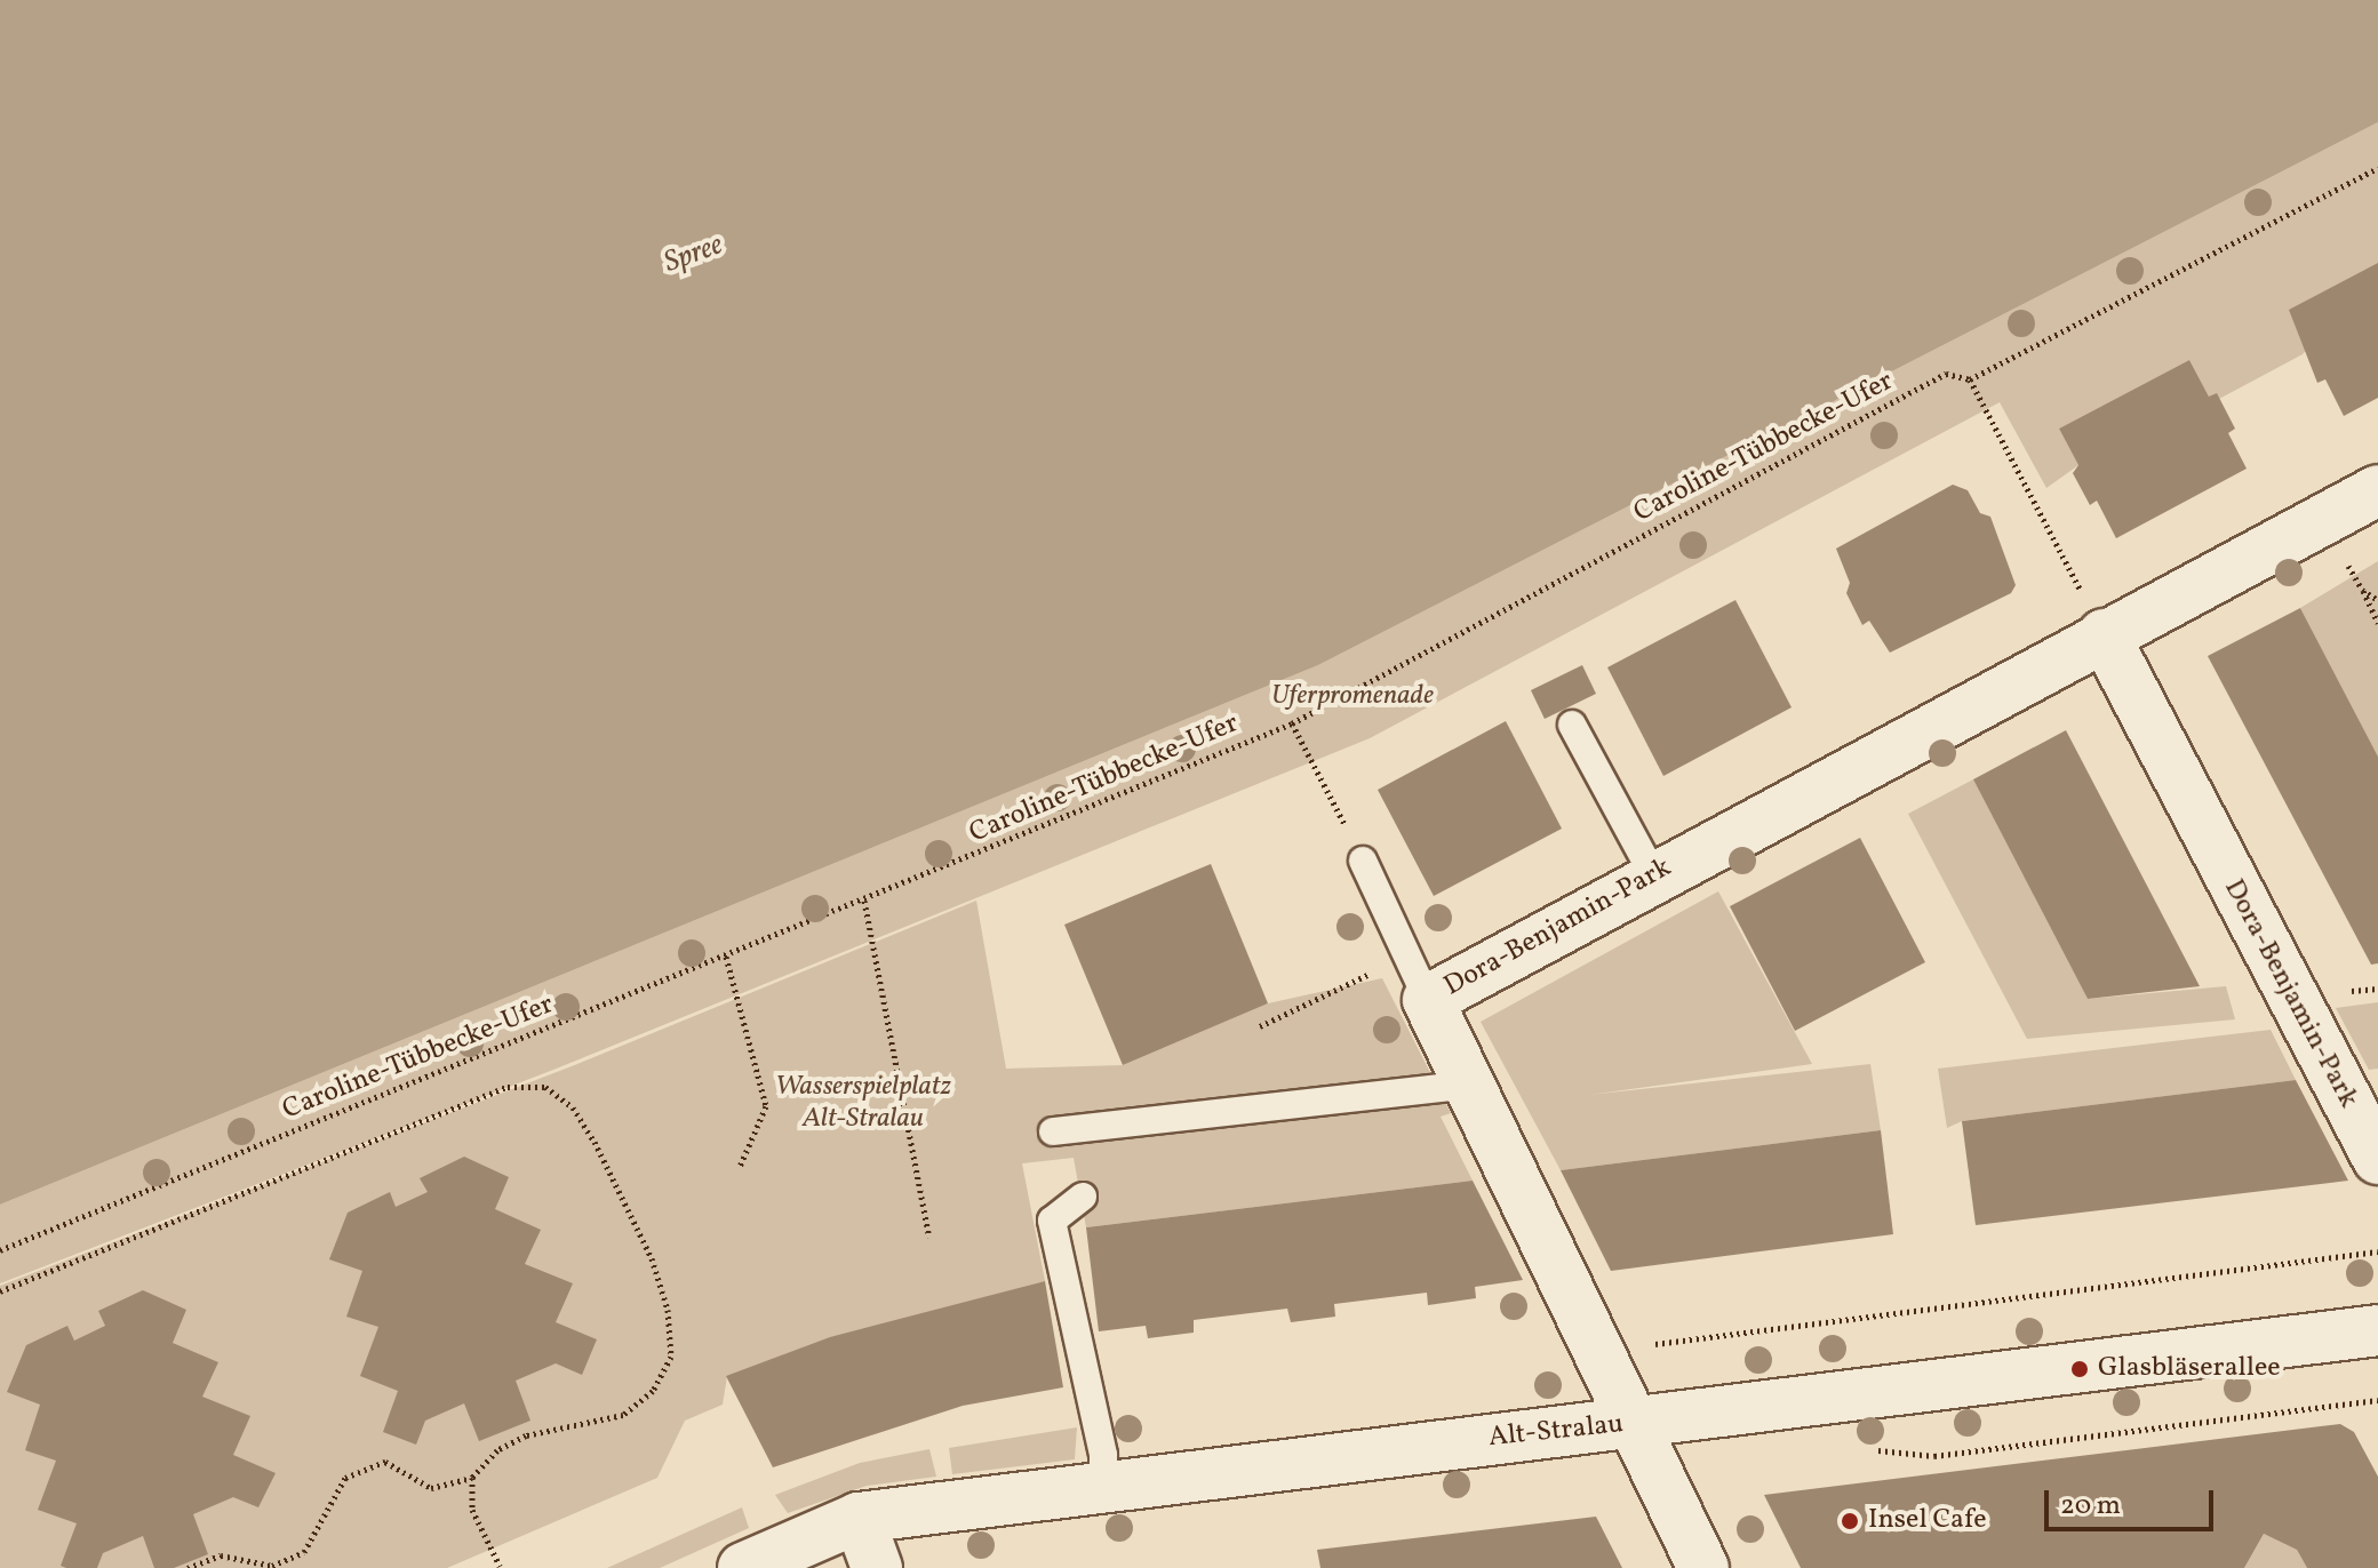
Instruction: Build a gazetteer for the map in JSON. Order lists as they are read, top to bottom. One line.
{"streets":{"street":["Dora-Benjamin-Park","Alt-Stralau"],"path":["Caroline-Tübbecke-Ufer"]},"crossings":[["Dora-Benjamin-Park","Alt-Stralau"]],"water":["Spree"],"parks":["Uferpromenade","Wasserspielplatz Alt-Stralau"],"places":["Glasbläserallee","Insel Cafe"],"scale_bar":"20 m"}
